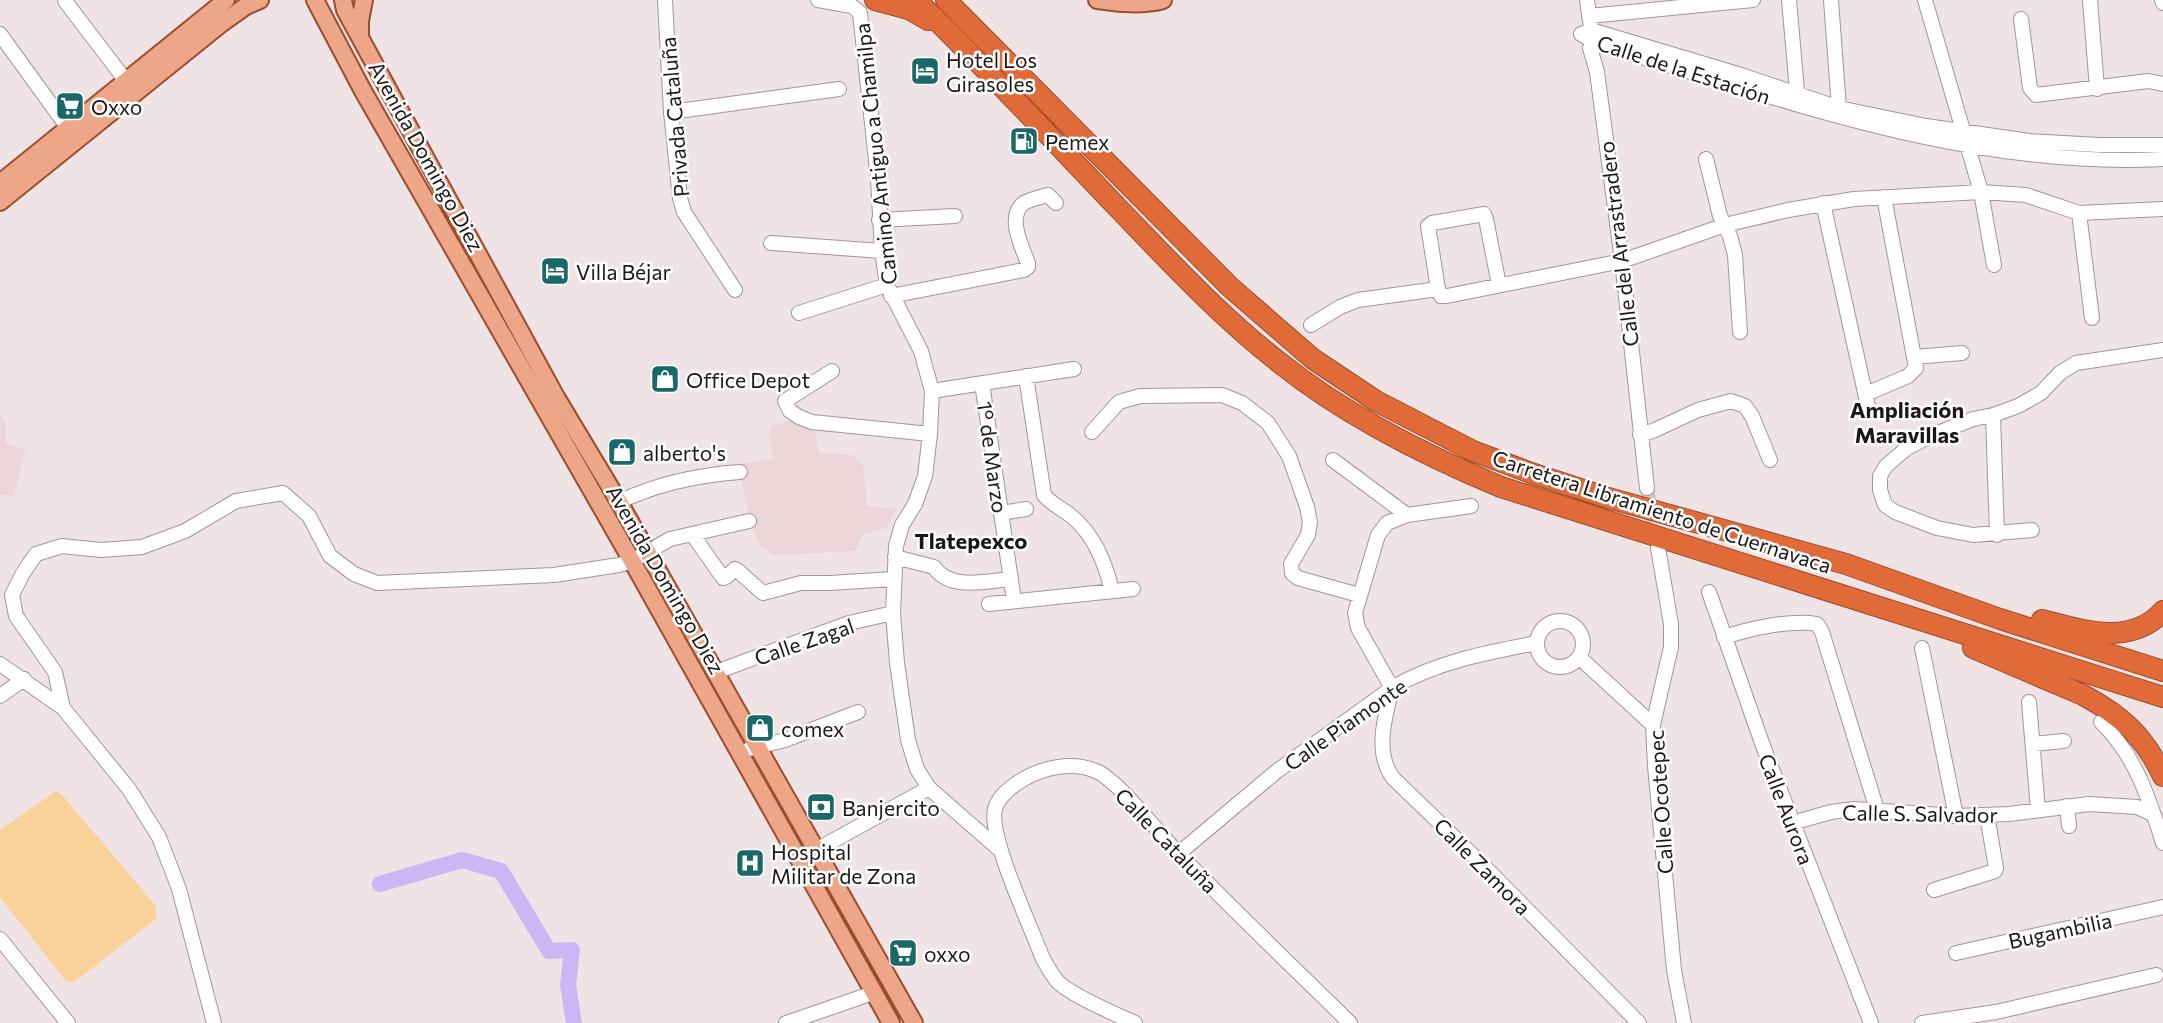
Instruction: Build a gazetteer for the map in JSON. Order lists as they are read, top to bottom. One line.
{"streets":{"highway":["Carretera Libramiento de Cuernavaca"],"main road":["Avenida Domingo Diez"],"street":["Calle de la Estación","Privada Cataluña","Camino Antiguo a Chamilpa","Calle del Arrastradero","1° de Marzo","Calle Zagal","Calle Piamonte","Calle Ocotepec","Calle Aurora","Calle S. Salvador","Calle Cataluña","Calle Zamora","Bugambilia"]},"crossings":[["Calle de la Estación","Calle del Arrastradero"],["Camino Antiguo a Chamilpa","Calle Zagal"],["Avenida Domingo Diez","Calle Zagal"],["Calle Piamonte","Calle Cataluña"],["Calle Piamonte","Calle Zamora"],["Calle Aurora","Calle S. Salvador"]],"districts":["Ampliación Maravillas","Tlatepexco"],"places":{"hotel":["Hotel Los Girasoles","Villa Béjar"],"supermarket":["Oxxo","oxxo"],"fuel station":["Pemex"],"shop":["Office Depot","alberto's","comex"],"bank":["Banjercito"],"hospital":["Hospital Militar de Zona"]}}
